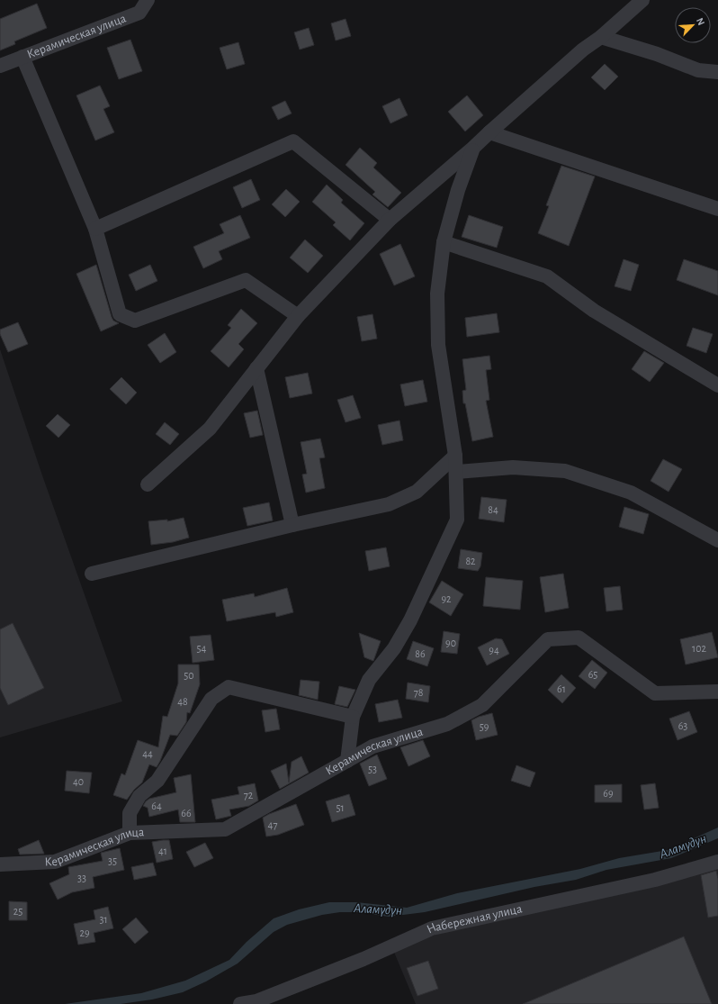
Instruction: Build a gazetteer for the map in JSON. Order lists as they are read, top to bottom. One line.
{"streets":{"street":["Керамическая улица","Набережная улица"]},"water":["Аламүдүн"],"house_numbers":["84","82","92","90","54","102","94","86","65","50","61","78","48","63","59","44","53","40","69","72","64","51","66","47","41","35","33","25","31","29"],"north":"top right"}
